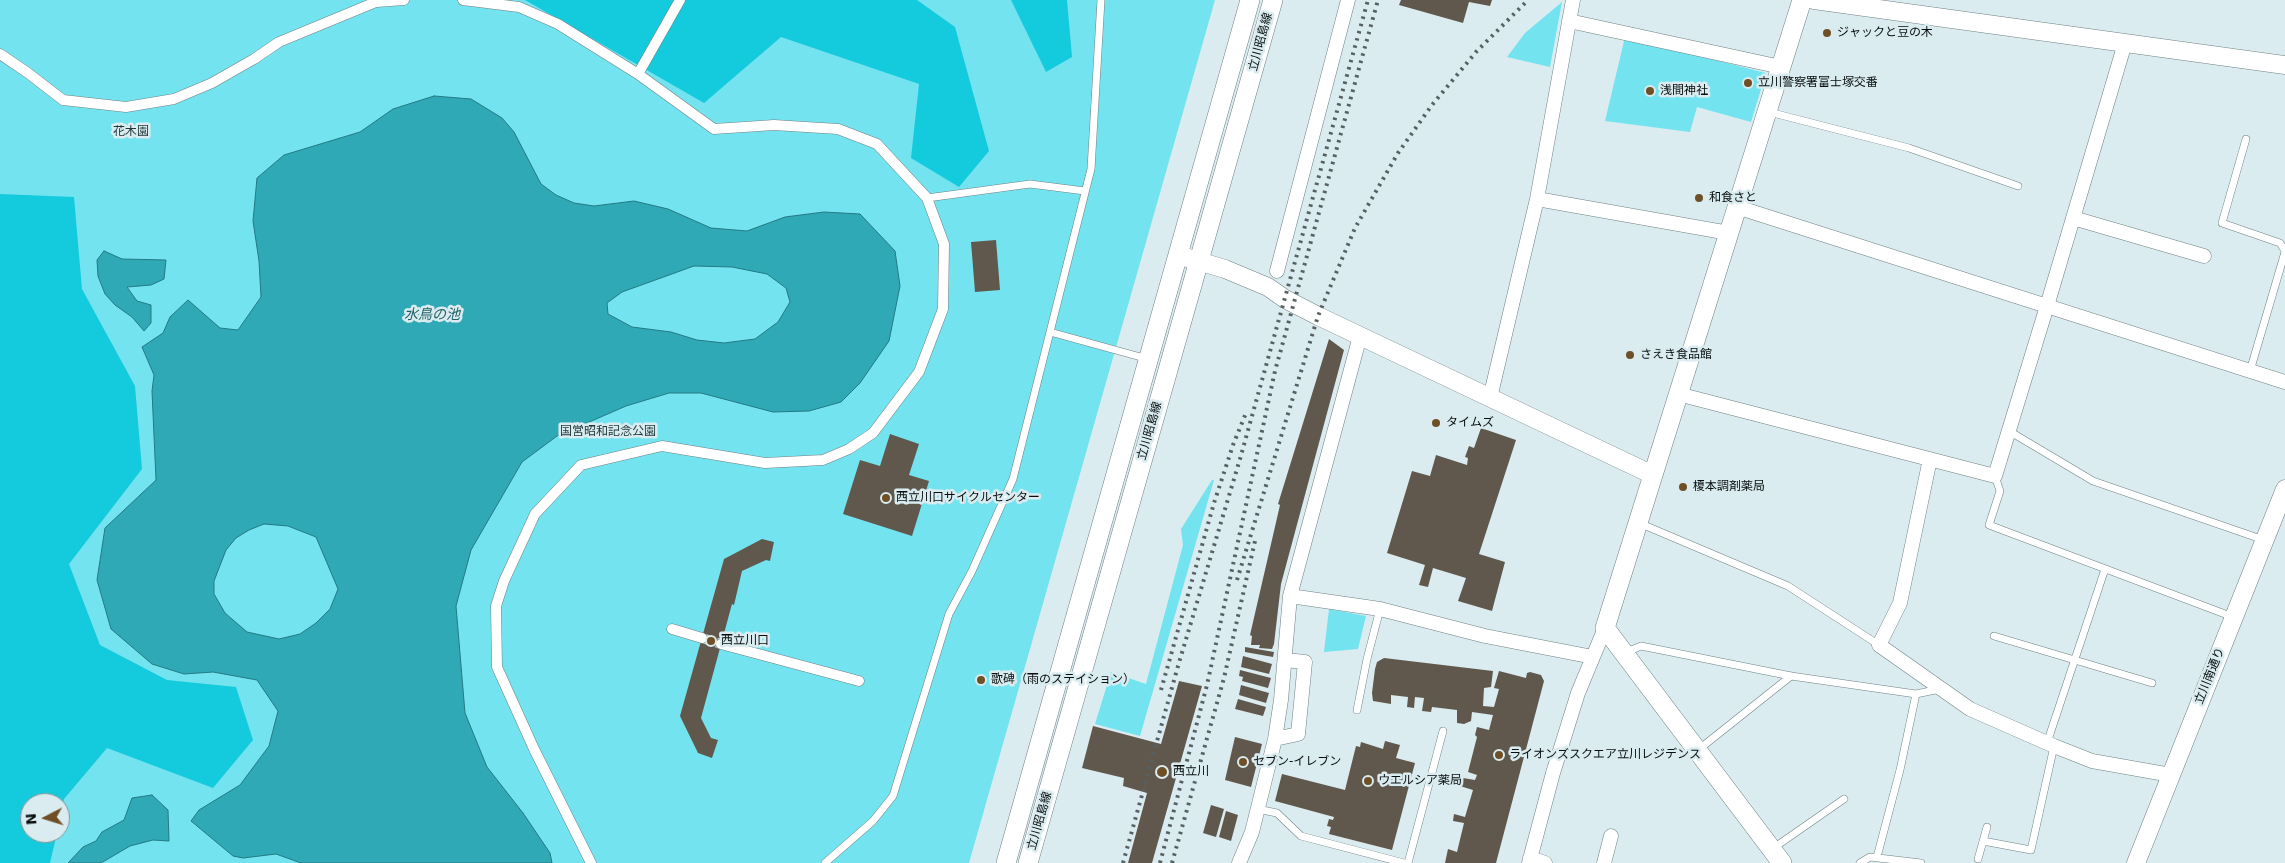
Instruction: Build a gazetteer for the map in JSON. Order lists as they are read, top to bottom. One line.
{"streets":{"main road":["立川昭島線"],"street":["立川南通り"]},"water":["水鳥の池"],"parks":["花木園","国営昭和記念公園"],"places":["ジャックと豆の木","立川警察署富士塚交番","浅間神社","和食さと","さえき食品館","タイムズ","榎本調剤薬局","西立川口サイクルセンター","西立川口","歌碑（雨のステイション）","ライオンズスクエア立川レジデンス","セブン-イレブン","西立川","ウエルシア薬局"],"north":"left"}
